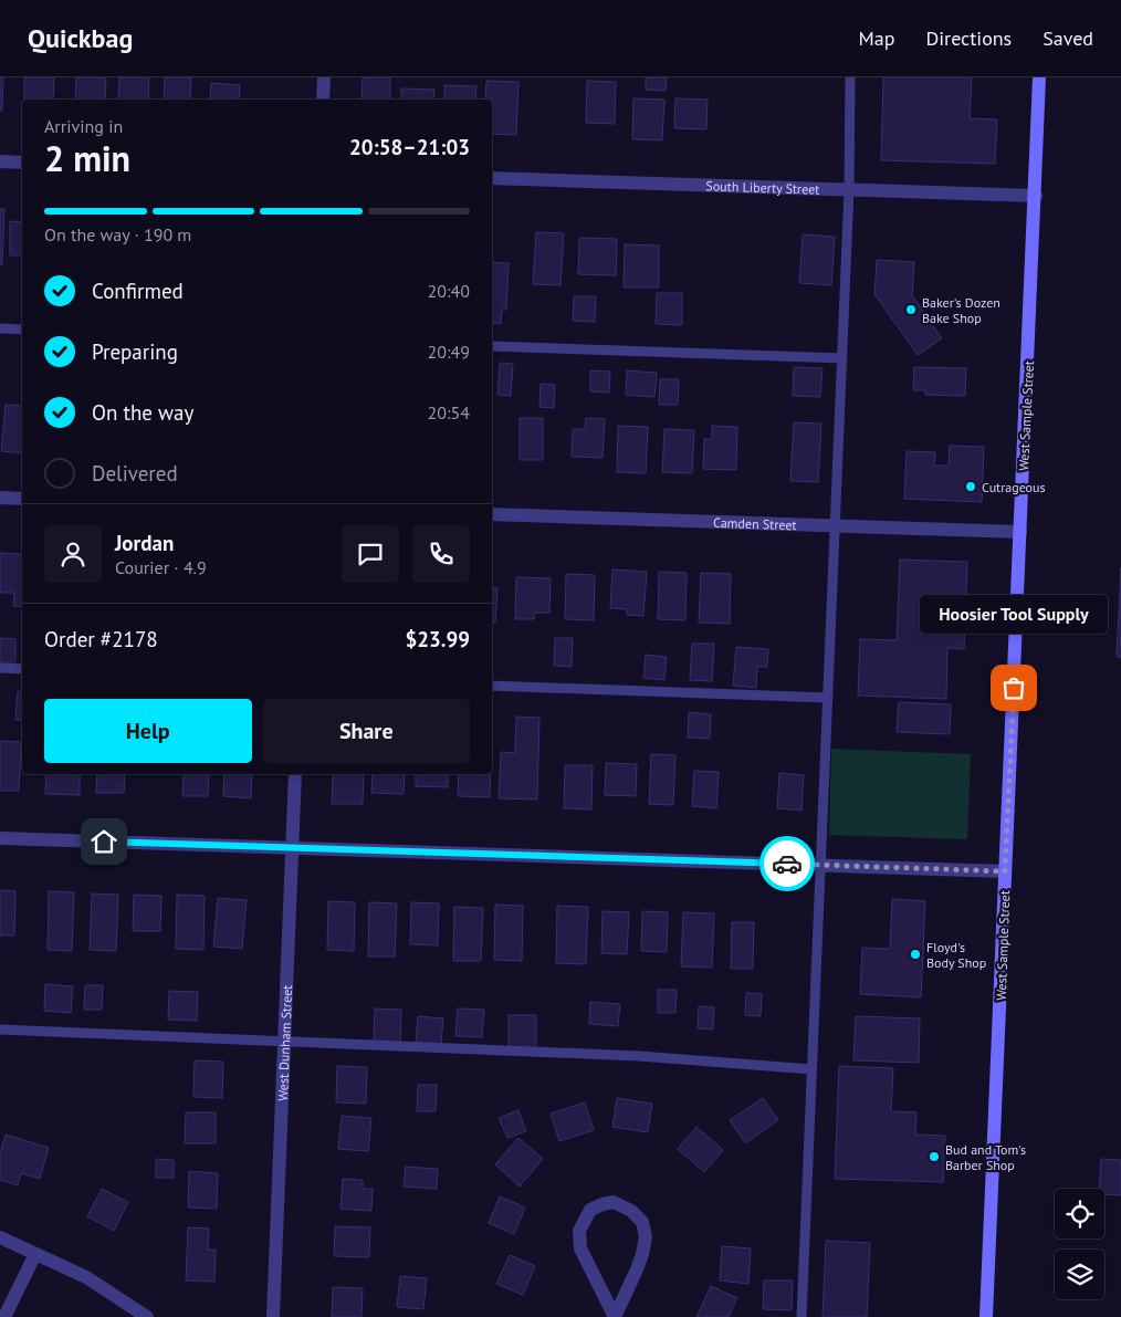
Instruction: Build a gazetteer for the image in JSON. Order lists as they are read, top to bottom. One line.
{"streets":{"main road":["West Sample Street"],"street":["South Liberty Street","Camden Street","West Dunham Street"]},"crossings":[["South Liberty Street","West Sample Street"],["West Sample Street","Camden Street"]],"places":["Baker's Dozen Bake Shop","Cutrageous","Hoosier Tool Supply","Floyd's Body Shop","Bud and Tom's Barber Shop"],"page":{"header":"Quickbag","nav":["Map","Directions","Saved"],"heading":["2 min","Arriving in","20:58–21:03"],"panel":["Jordan","Courier · 4.9","Order #2178","$23.99"],"bar":"On the way · 190 m","list":[["Confirmed","20:40"],["Preparing","20:49"],["On the way","20:54"],"Delivered"],"bubble":"Hoosier Tool Supply","buttons":["Help","Share"]}}
